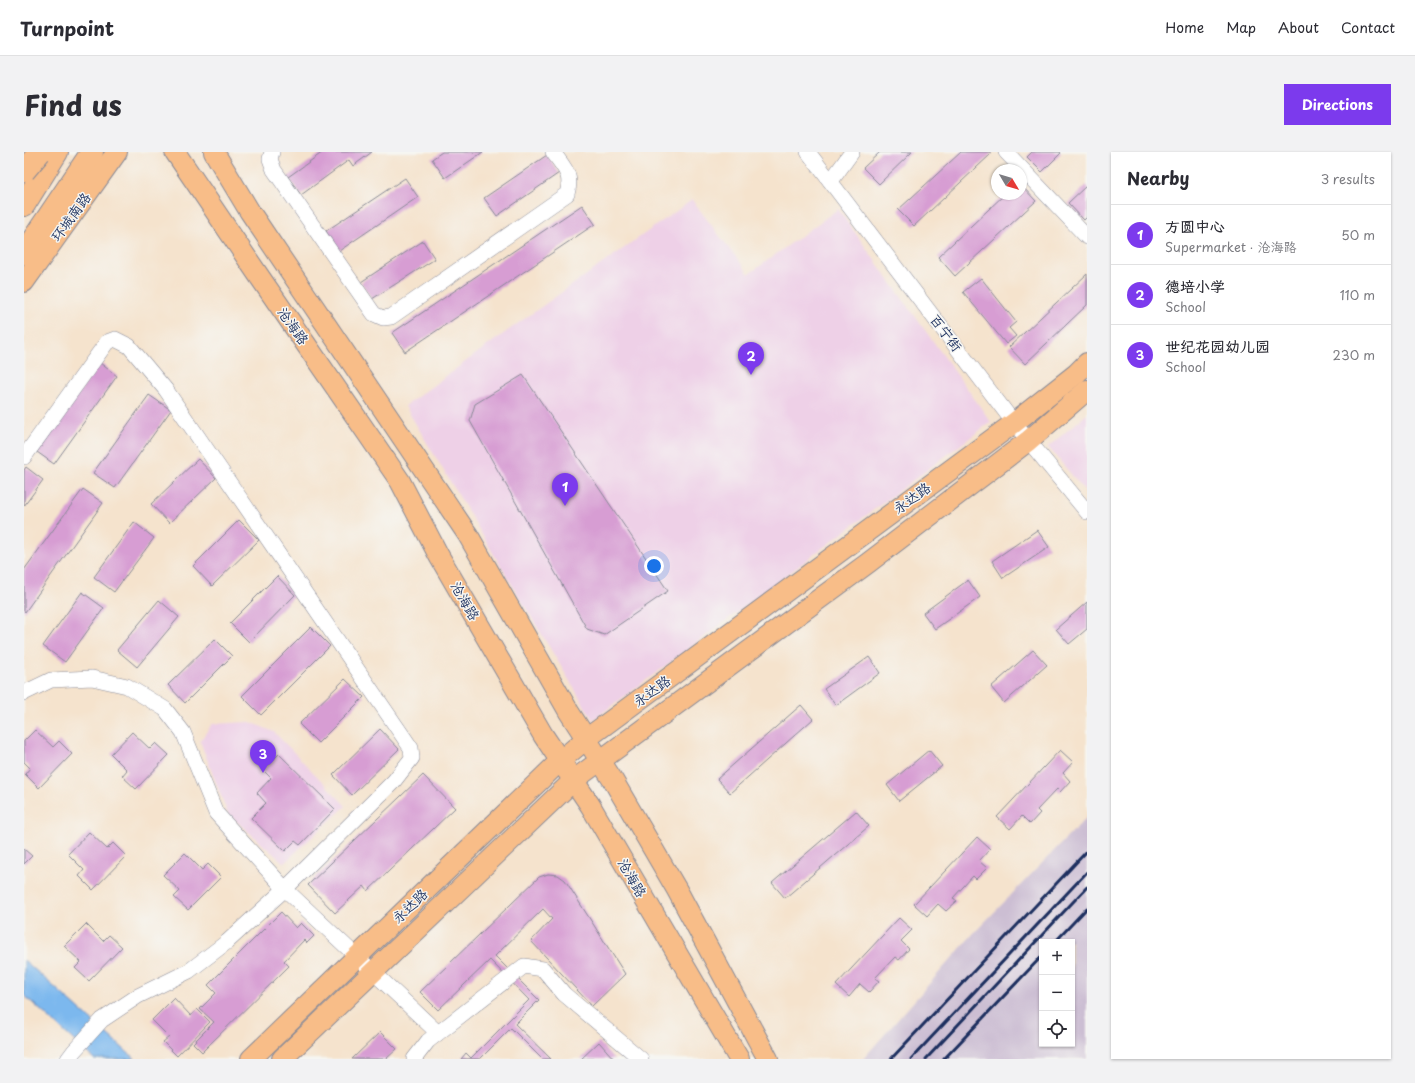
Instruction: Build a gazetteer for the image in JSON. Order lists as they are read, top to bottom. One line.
{"streets":{"main road":["环城南路","沧海路","永达路"],"street":["百宁街"]},"crossings":[["沧海路","永达路"],["百宁街","永达路"]],"north":"bottom right","page":{"header":"Turnpoint","nav":["Home","Map","About","Contact"],"title":"Find us","buttons":"Directions","heading":["Nearby","3 results"],"list":[{"mark":"1","name":"方圆中心","note":"Supermarket · 沧海路","value":"50 m"},{"mark":"2","name":"德培小学","note":"School","value":"110 m"},{"mark":"3","name":"世纪花园幼儿园","note":"School","value":"230 m"}],"pins":["2","1","3"],"map_buttons":["+","−"]}}
